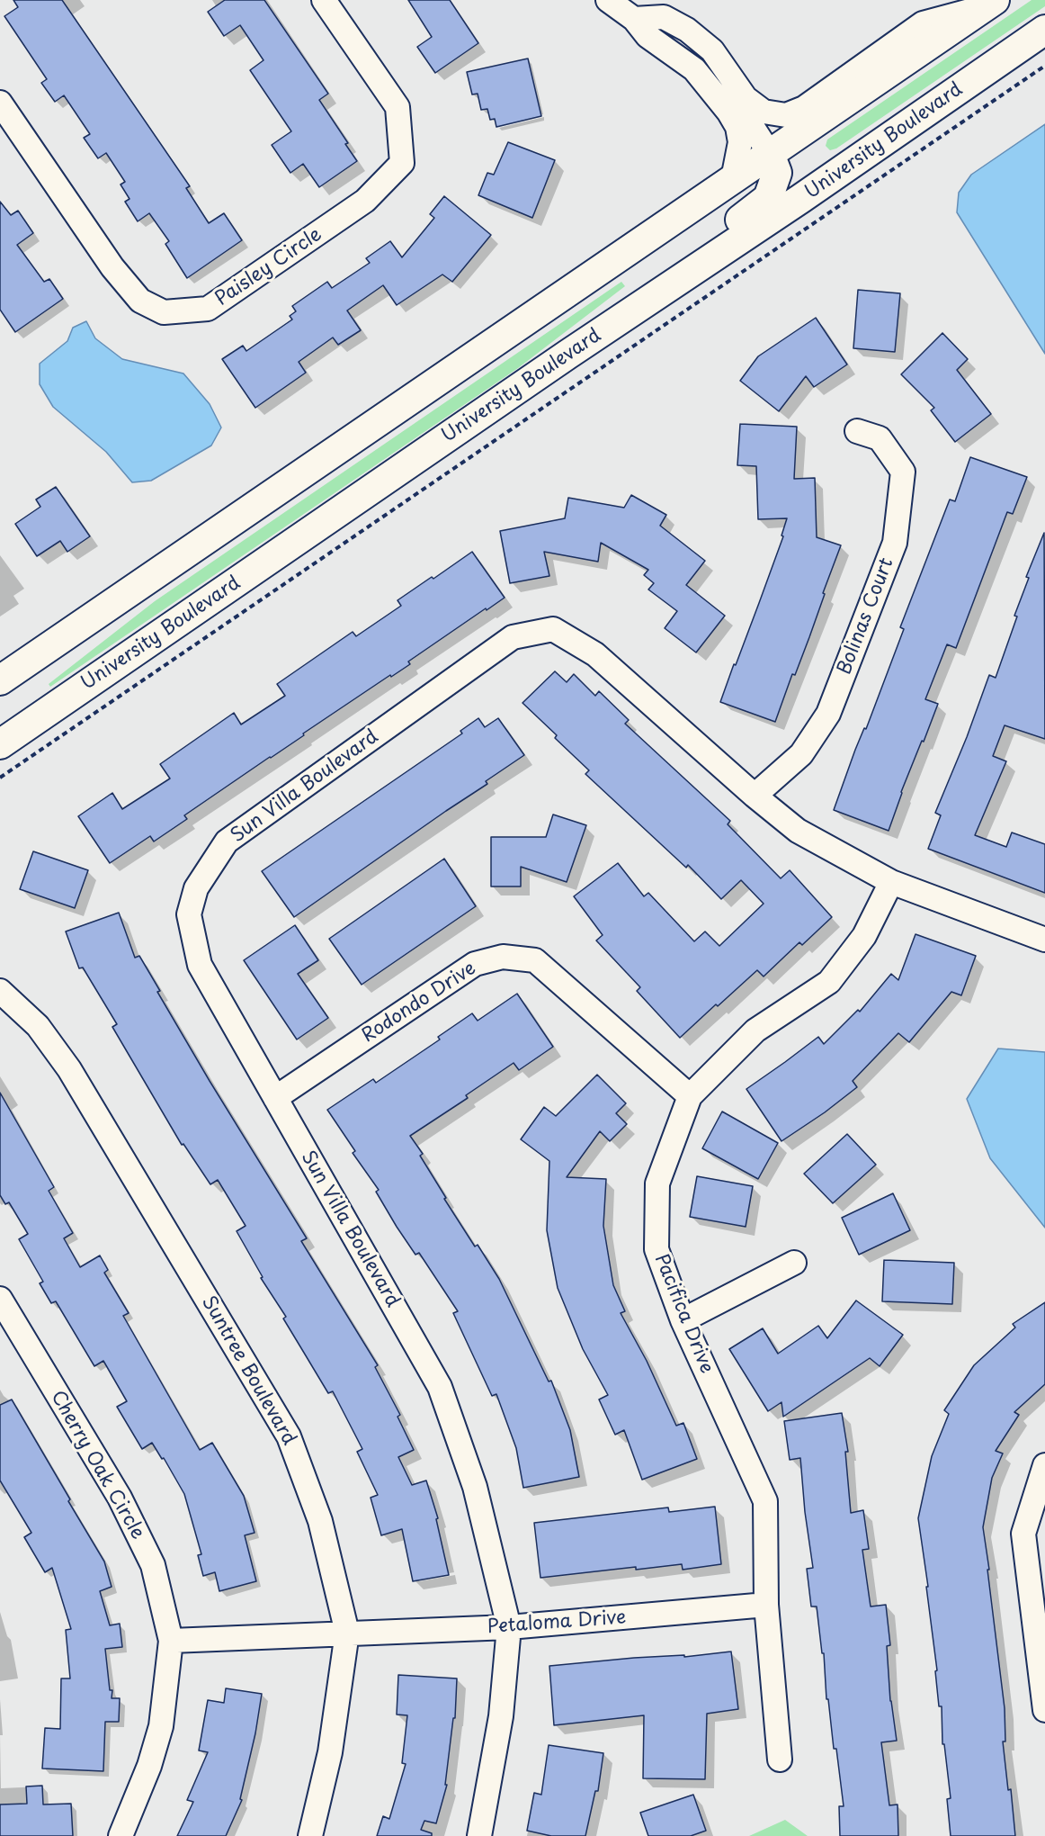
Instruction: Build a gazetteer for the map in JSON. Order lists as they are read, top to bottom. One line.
{"streets":{"main road":["University Boulevard"],"street":["Paisley Circle","Bolinas Court","Sun Villa Boulevard","Rodondo Drive","Pacifica Drive","Suntree Boulevard","Cherry Oak Circle","Petaloma Drive"]},"crossings":[["Bolinas Court","Sun Villa Boulevard"],["Sun Villa Boulevard","Rodondo Drive"],["Sun Villa Boulevard","Pacifica Drive"],["Sun Villa Boulevard","Petaloma Drive"],["Rodondo Drive","Pacifica Drive"],["Pacifica Drive","Petaloma Drive"],["Suntree Boulevard","Petaloma Drive"]]}
